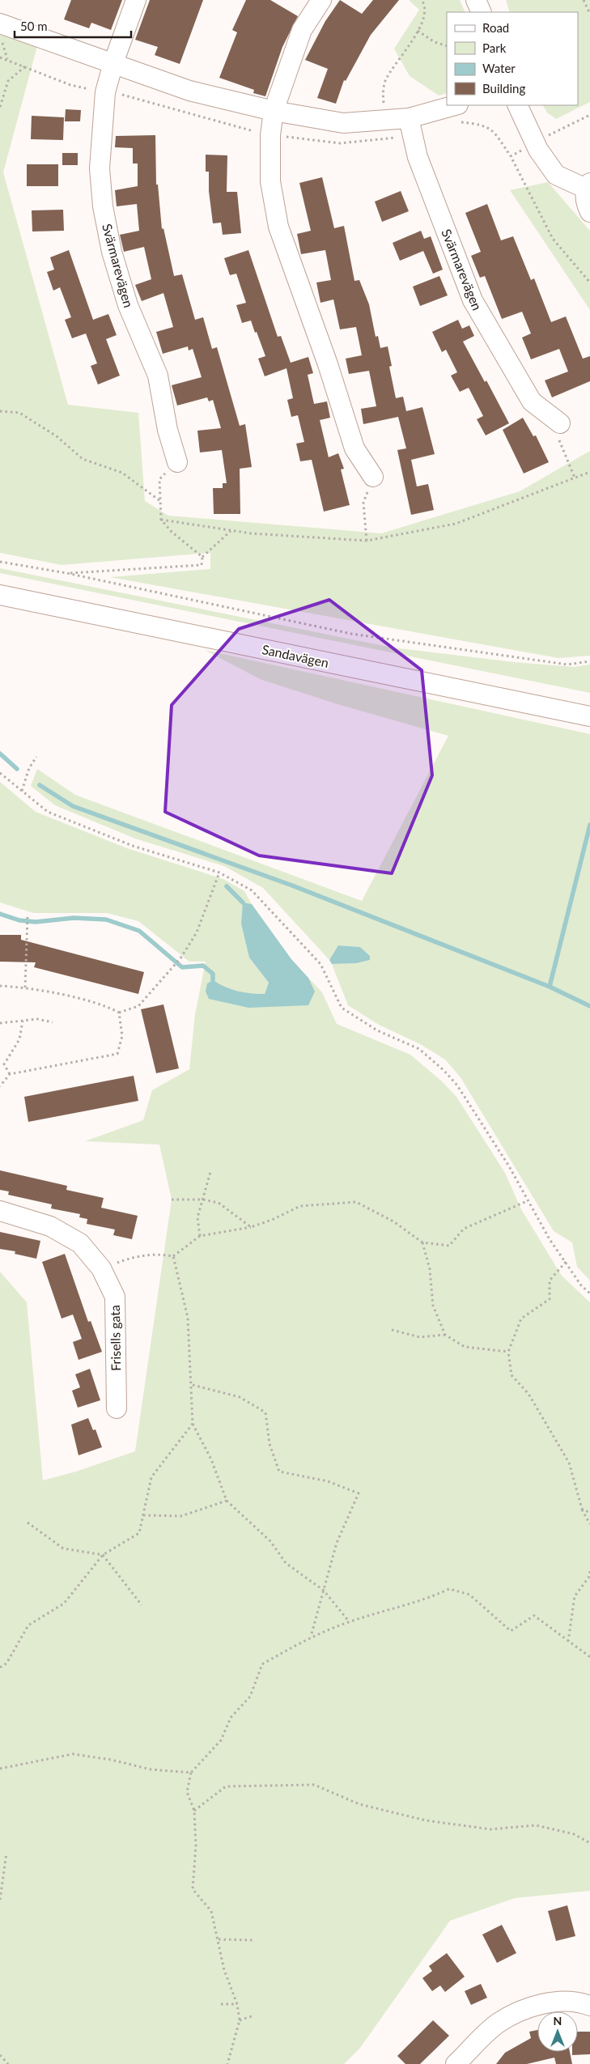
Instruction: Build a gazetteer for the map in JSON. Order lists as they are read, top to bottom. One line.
{"streets":{"street":["Svärmarevägen","Sandavägen","Frisells gata"]},"legend":["Road","Park","Water","Building"],"scale_bar":"50 m","north":"top"}
